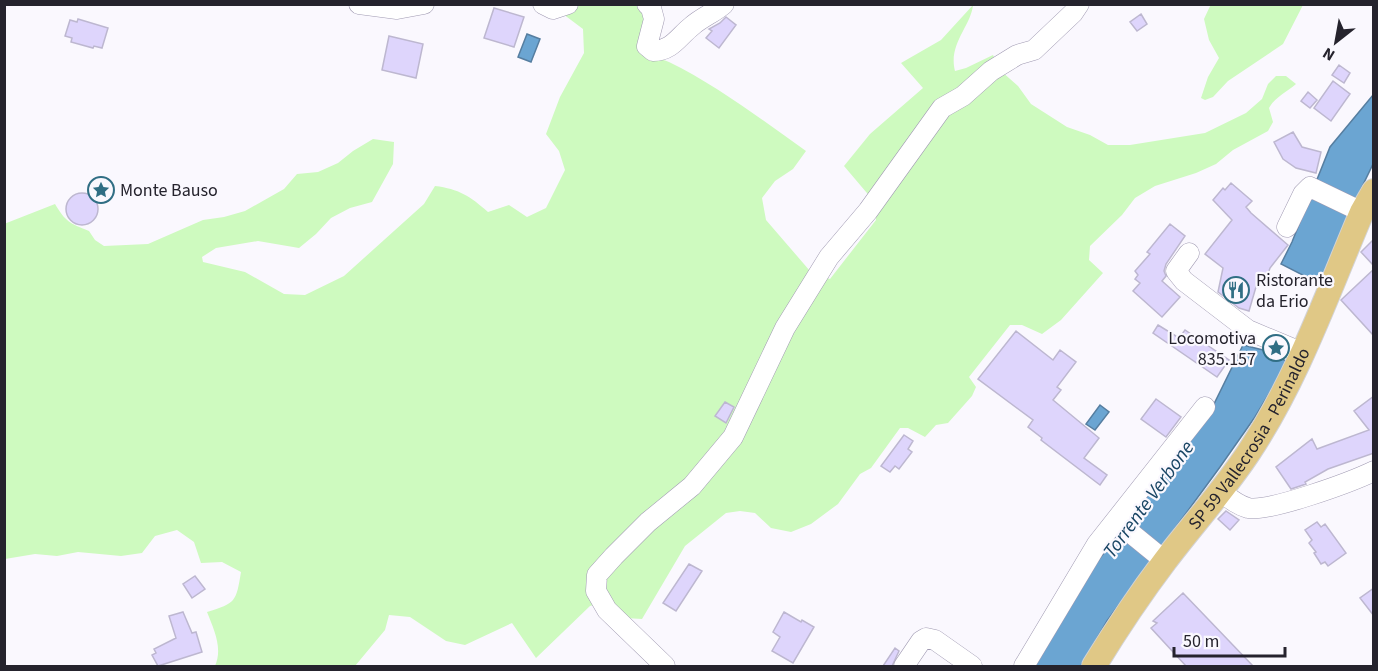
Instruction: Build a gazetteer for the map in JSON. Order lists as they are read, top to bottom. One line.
{"streets":{"main road":["SP 59 Vallecrosia - Perinaldo"]},"water":["Torrente Verbone"],"places":{"place":["Monte Bauso","Locomotiva 835.157"],"restaurant":["Ristorante da Erio"]},"scale_bar":"50 m","north":"bottom left"}
